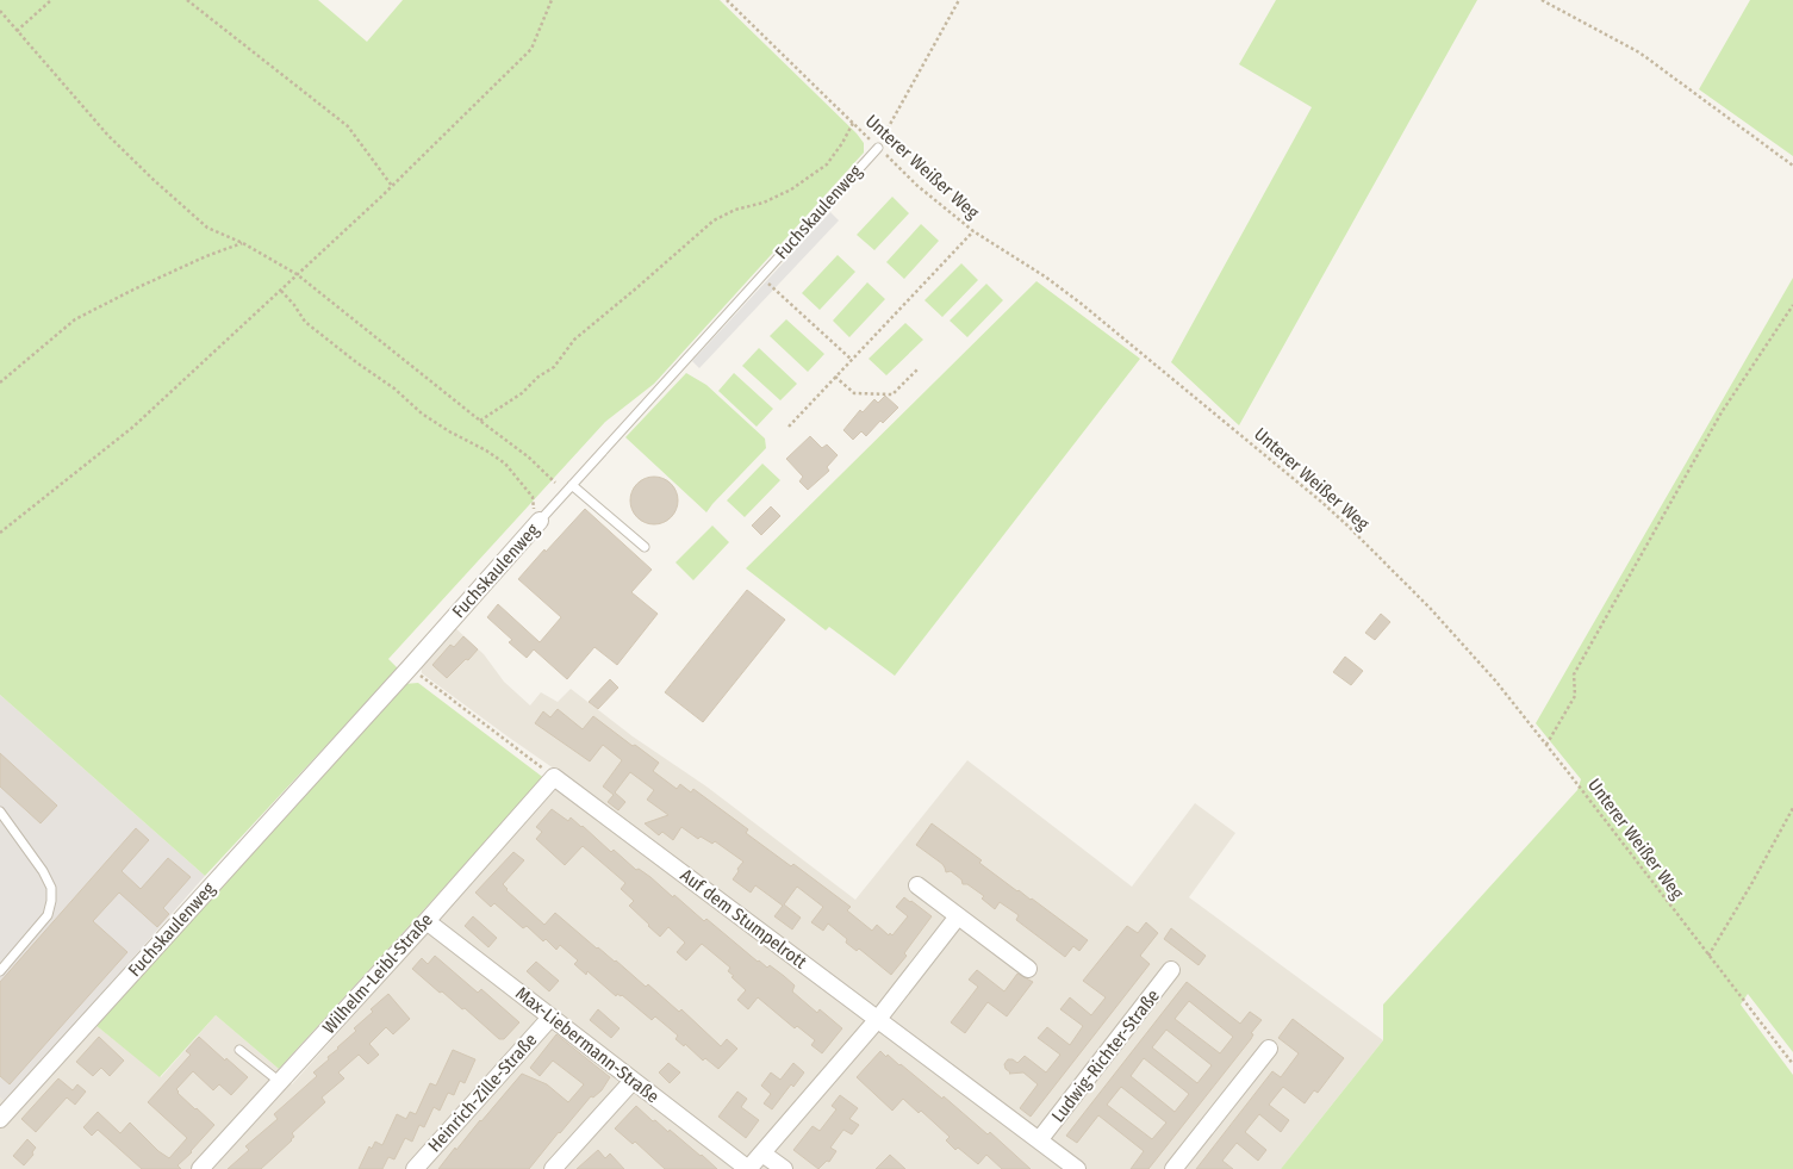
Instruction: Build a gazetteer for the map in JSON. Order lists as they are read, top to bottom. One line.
{"streets":{"street":["Fuchskaulenweg","Auf dem Stumpelrott","Wilhelm-Leibl-Straße","Max-Liebermann-Straße","Ludwig-Richter-Straße","Heinrich-Zille-Straße"],"path":["Unterer Weißer Weg"]},"crossings":[["Unterer Weißer Weg","Fuchskaulenweg"],["Auf dem Stumpelrott","Wilhelm-Leibl-Straße"],["Auf dem Stumpelrott","Ludwig-Richter-Straße"],["Wilhelm-Leibl-Straße","Max-Liebermann-Straße"],["Max-Liebermann-Straße","Heinrich-Zille-Straße"]]}
